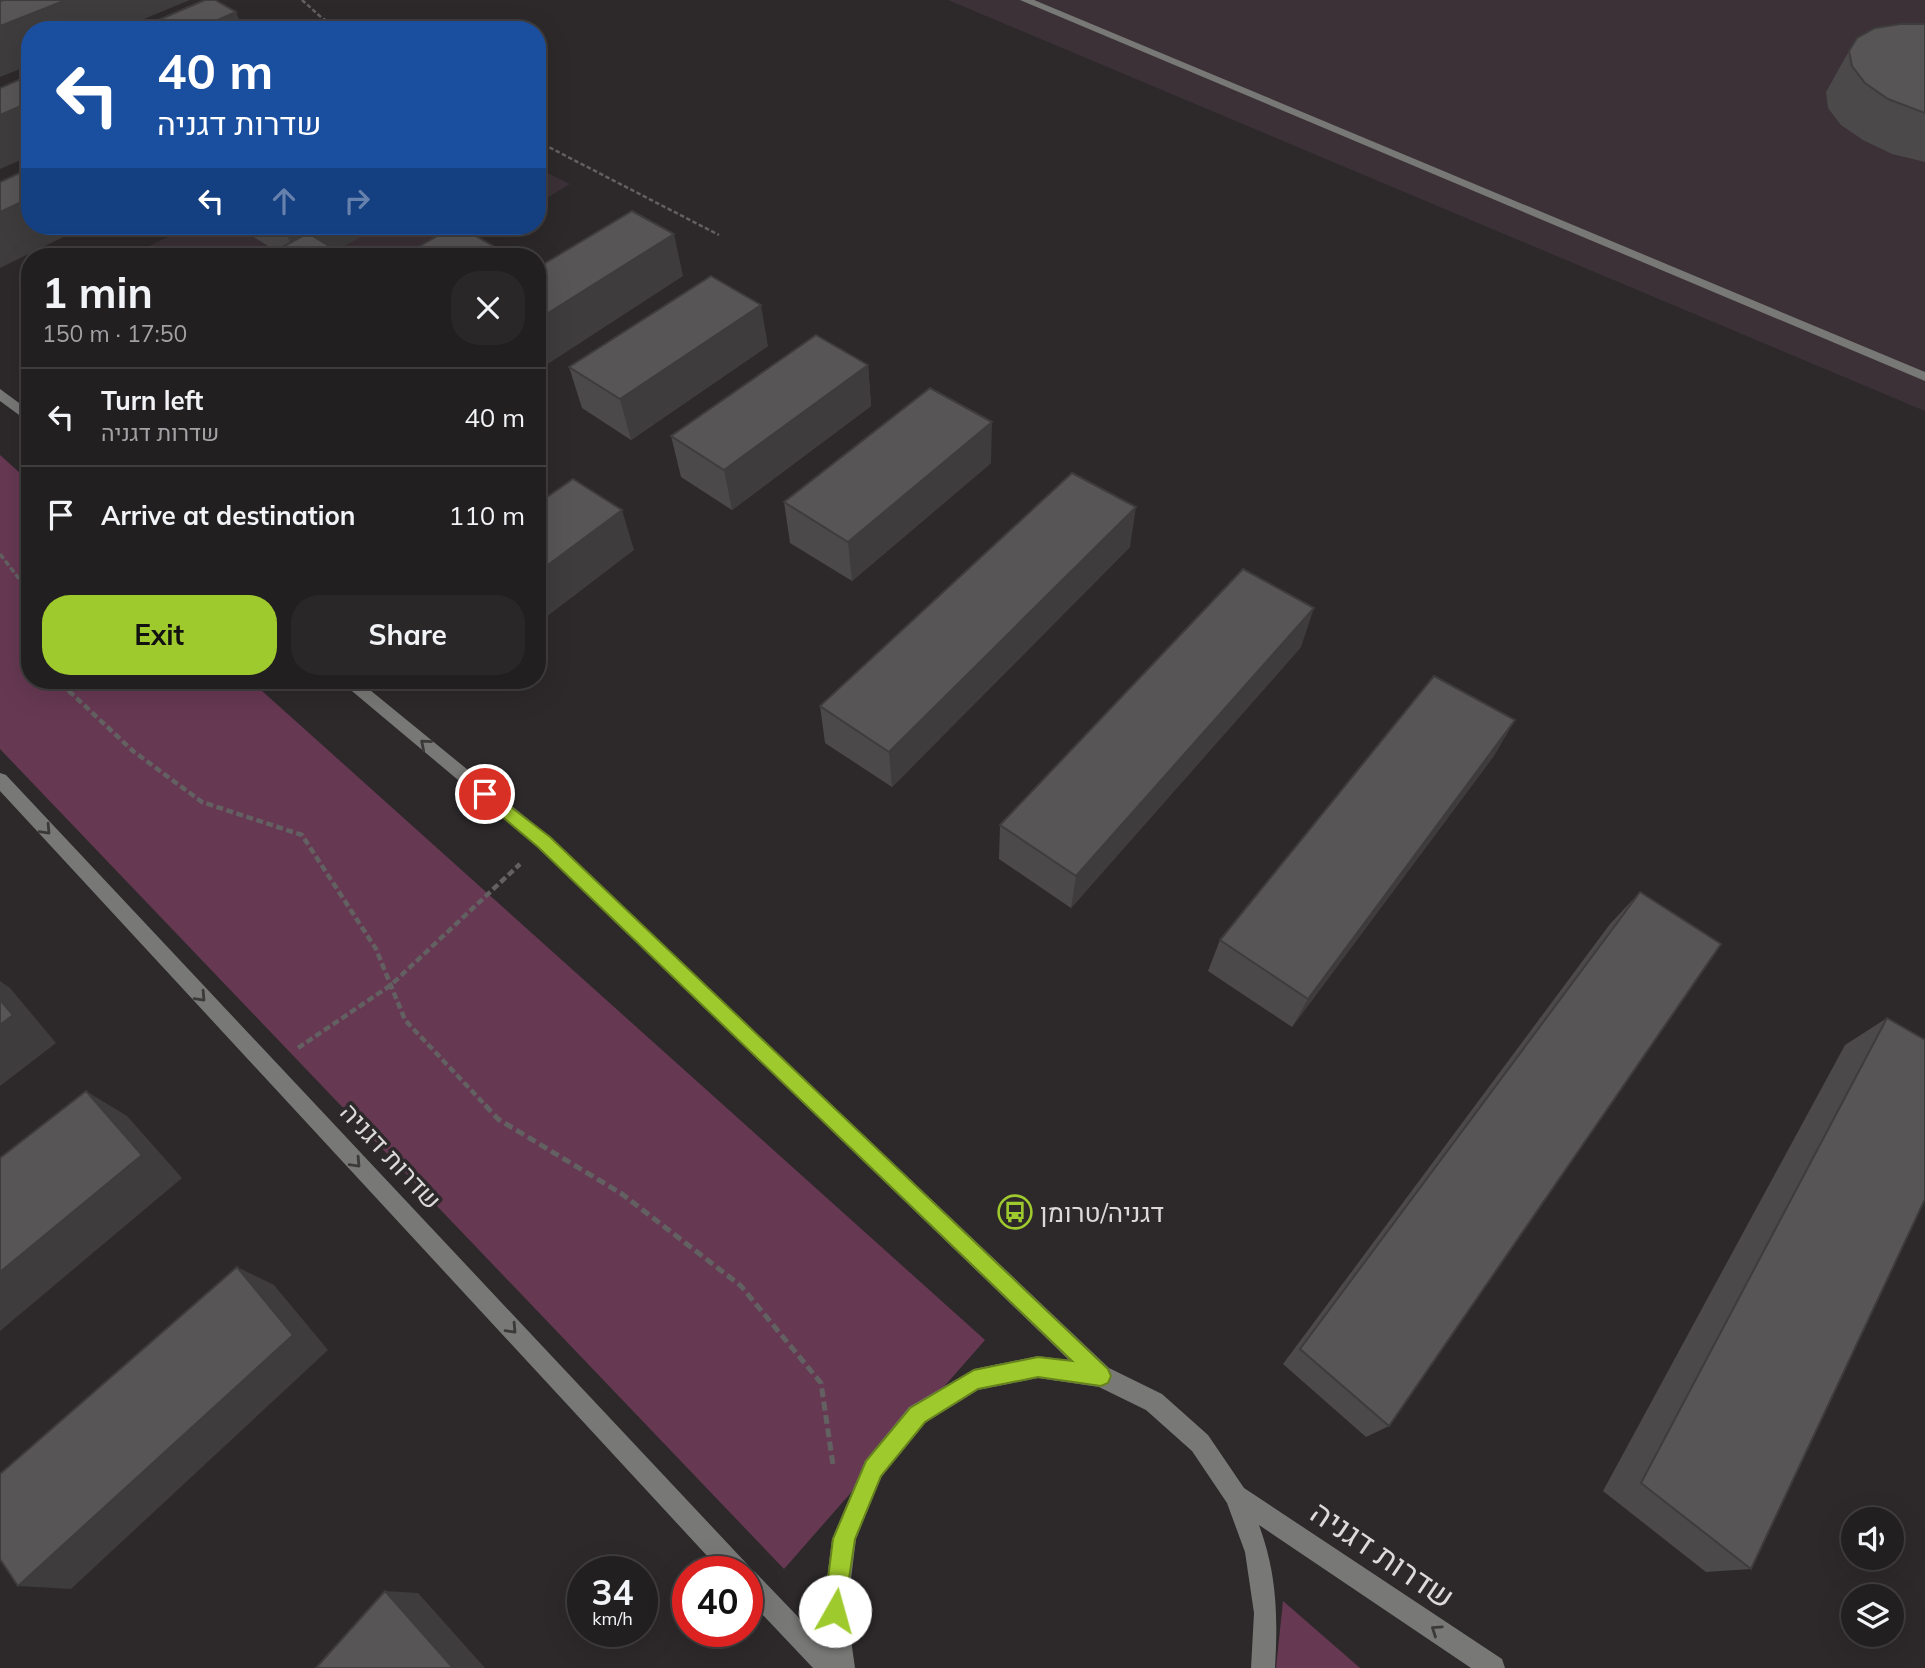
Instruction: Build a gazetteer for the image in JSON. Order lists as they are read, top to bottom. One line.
{"streets":{"street":["שדרות דגניה"]},"places":{"bus stop":["דגניה/טרומן"]},"page":{"turn":["40 m","שדרות דגניה"],"heading":["1 min","150 m · 17:50"],"list":[{"name":"Turn left","note":"שדרות דגניה","value":"40 m"},{"name":"Arrive at destination","value":"110 m"}],"buttons":["Exit","Share"],"speed":"34 km/h","limit":"40"}}
